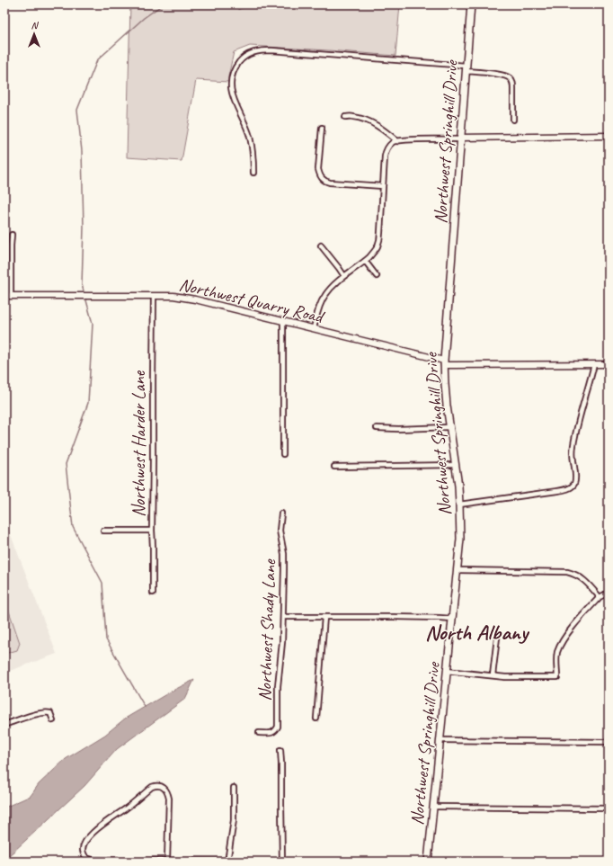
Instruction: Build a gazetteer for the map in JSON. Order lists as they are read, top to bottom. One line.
{"streets":{"main road":["Northwest Springhill Drive"],"street":["Northwest Quarry Road","Northwest Harder Lane","Northwest Shady Lane"]},"crossings":[["Northwest Springhill Drive","Northwest Quarry Road"],["Northwest Quarry Road","Northwest Harder Lane"]],"districts":["North Albany"],"north":"top"}
